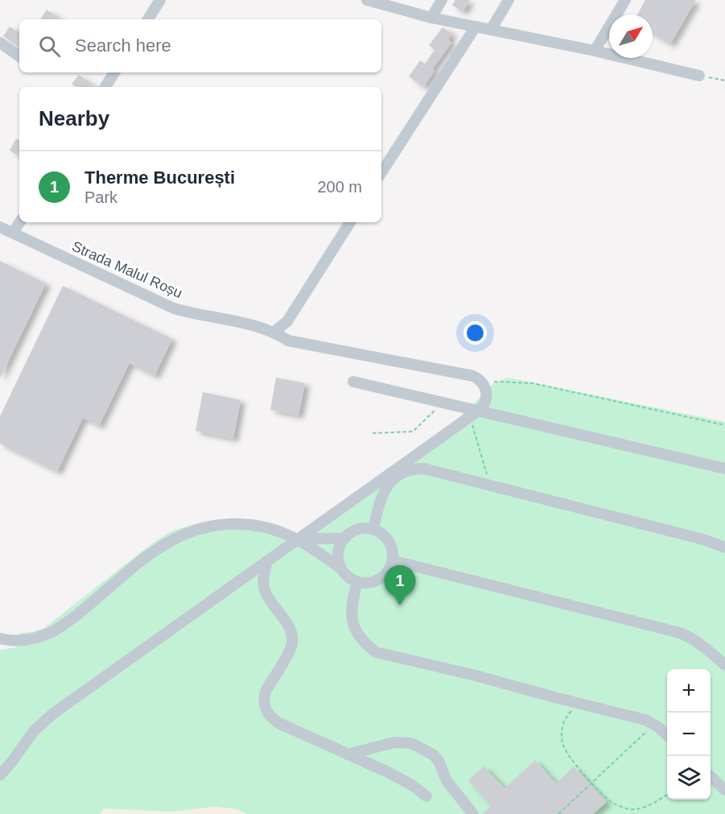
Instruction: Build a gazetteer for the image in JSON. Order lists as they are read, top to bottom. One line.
{"streets":{"street":["Strada Malul Roșu"]},"north":"top right","page":{"search":"Search here","heading":"Nearby","list":[{"mark":"1","name":"Therme București","note":"Park","value":"200 m"}],"pins":"1","map_buttons":["+","−"]}}
